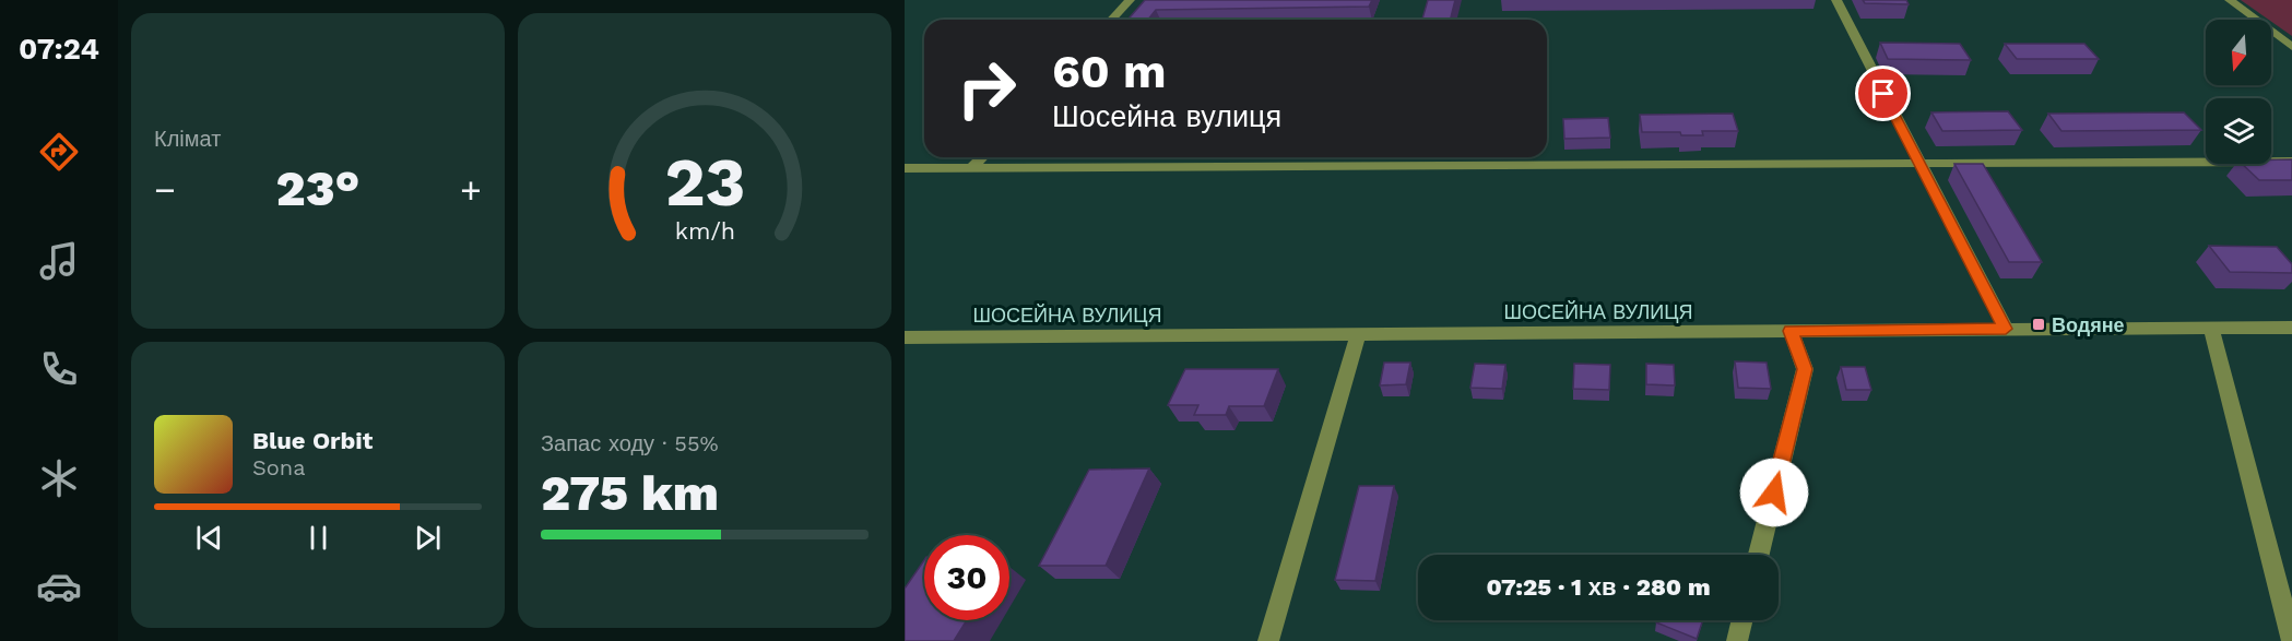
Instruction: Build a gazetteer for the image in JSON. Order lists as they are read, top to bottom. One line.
{"streets":{"street":["ШОСЕЙНА ВУЛИЦЯ"]},"places":{"transit":["Водяне"]},"north":"bottom","page":{"tabs":"07:24","tile":["Клімат",["Запас ходу · 55%","275 km"]],"turn":["60 m","Шосейна вулиця"],"heat":["−","23°","+"],"song":["Blue Orbit","Sona"],"limit":"30","trip":"07:25 · 1 хв · 280 m","gauge":["23","km/h"]}}
